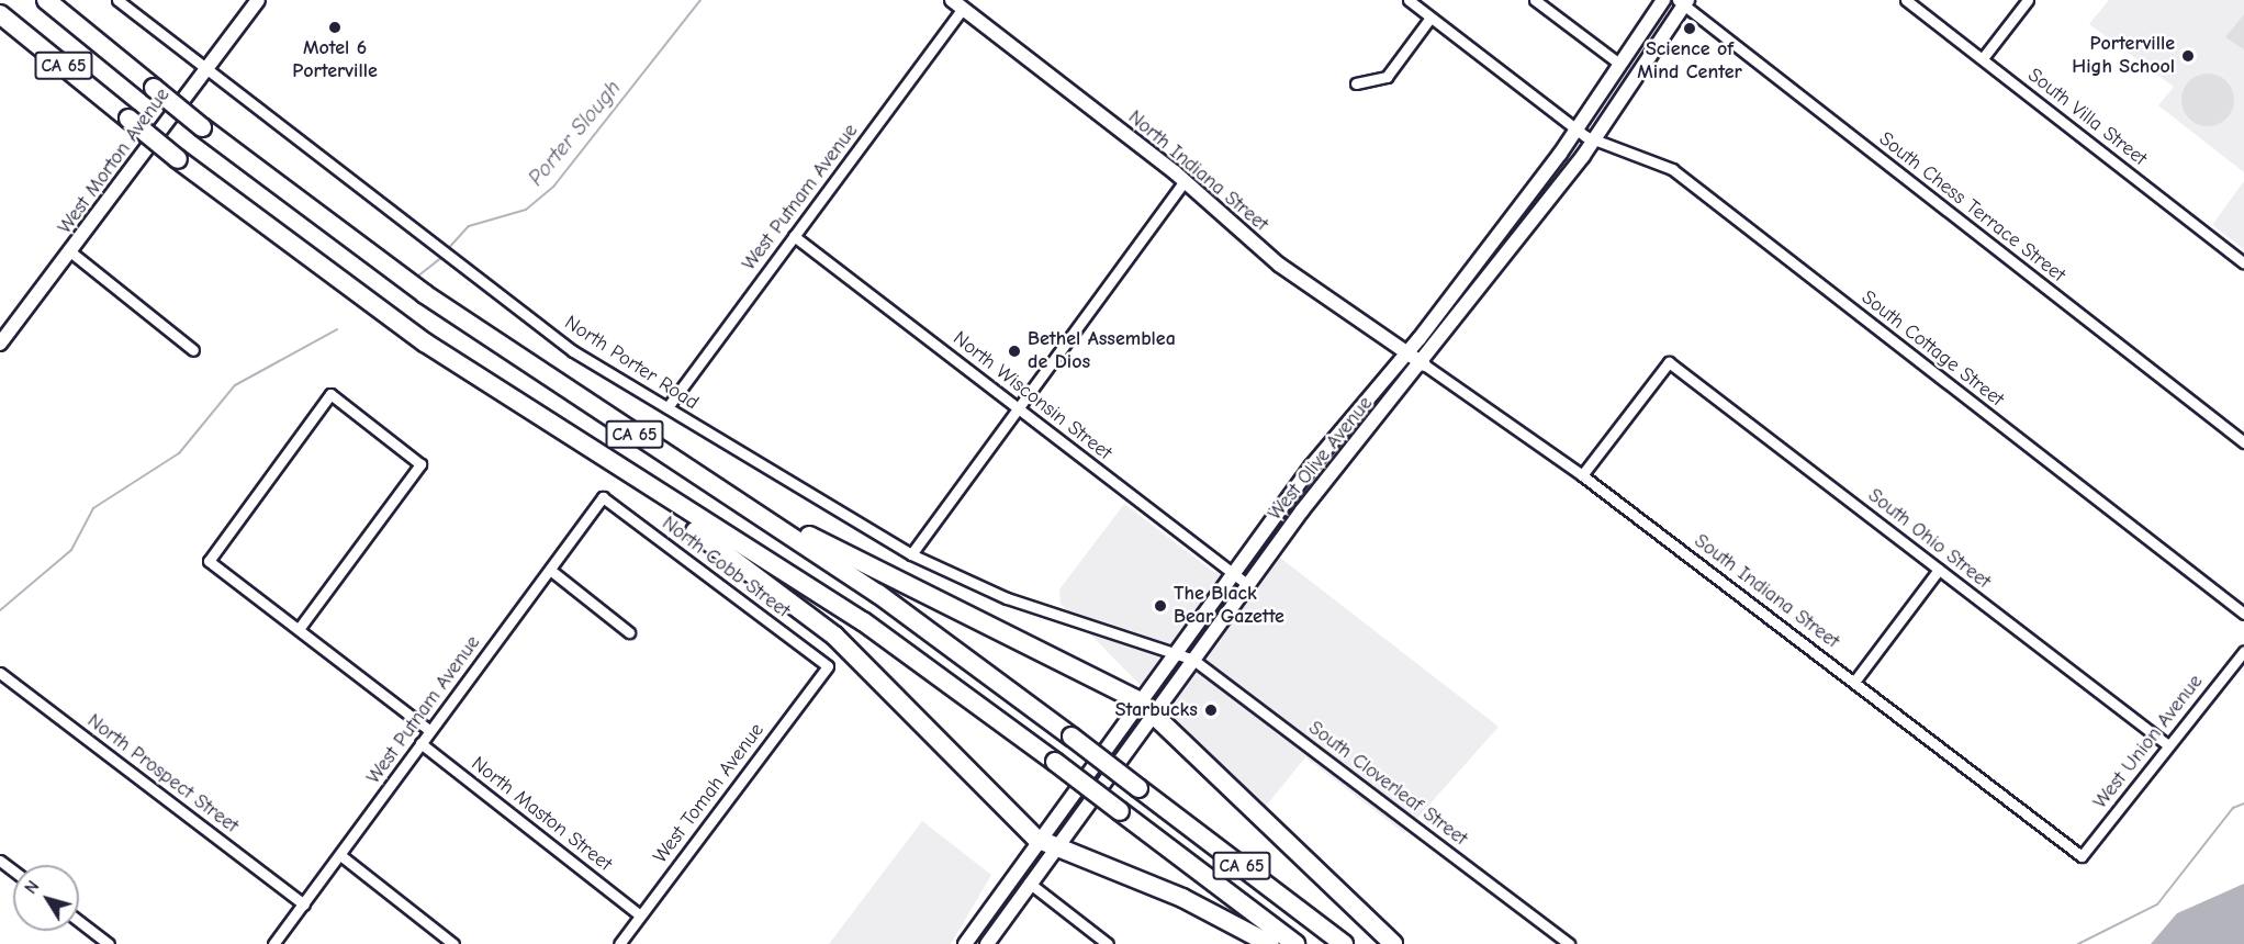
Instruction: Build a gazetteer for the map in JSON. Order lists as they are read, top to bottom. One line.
{"streets":{"highway":["CA 65"],"main road":["West Morton Avenue","North Indiana Street","West Olive Avenue"],"street":["South Villa Street","West Putnam Avenue","South Chess Terrace Street","South Cottage Street","North Porter Road","North Wisconsin Street","South Ohio Street","North Cobb Street","South Indiana Street","West Union Avenue","North Prospect Street","South Cloverleaf Street","West Tomah Avenue","North Maston Street"]},"crossings":[["West Morton Avenue","North Porter Road"],["North Indiana Street","West Putnam Avenue"],["North Indiana Street","West Olive Avenue"],["North Indiana Street","South Indiana Street"],["West Putnam Avenue","North Porter Road"],["West Putnam Avenue","North Wisconsin Street"],["West Putnam Avenue","North Cobb Street"],["West Putnam Avenue","North Prospect Street"],["West Putnam Avenue","North Maston Street"],["South Chess Terrace Street","West Olive Avenue"],["South Cottage Street","West Olive Avenue"],["North Porter Road","West Olive Avenue"],["North Porter Road","South Cloverleaf Street"],["North Wisconsin Street","West Olive Avenue"],["West Olive Avenue","South Indiana Street"],["West Olive Avenue","South Cloverleaf Street"],["South Ohio Street","South Indiana Street"],["South Ohio Street","West Union Avenue"],["North Cobb Street","West Tomah Avenue"],["South Indiana Street","West Union Avenue"],["West Tomah Avenue","North Maston Street"]],"water":["Porter Slough"],"places":["Motel 6 Porterville","Science of Mind Center","Porterville High School","Bethel Assemblea de Dios","The Black Bear Gazette","Starbucks"],"north":"top left"}
